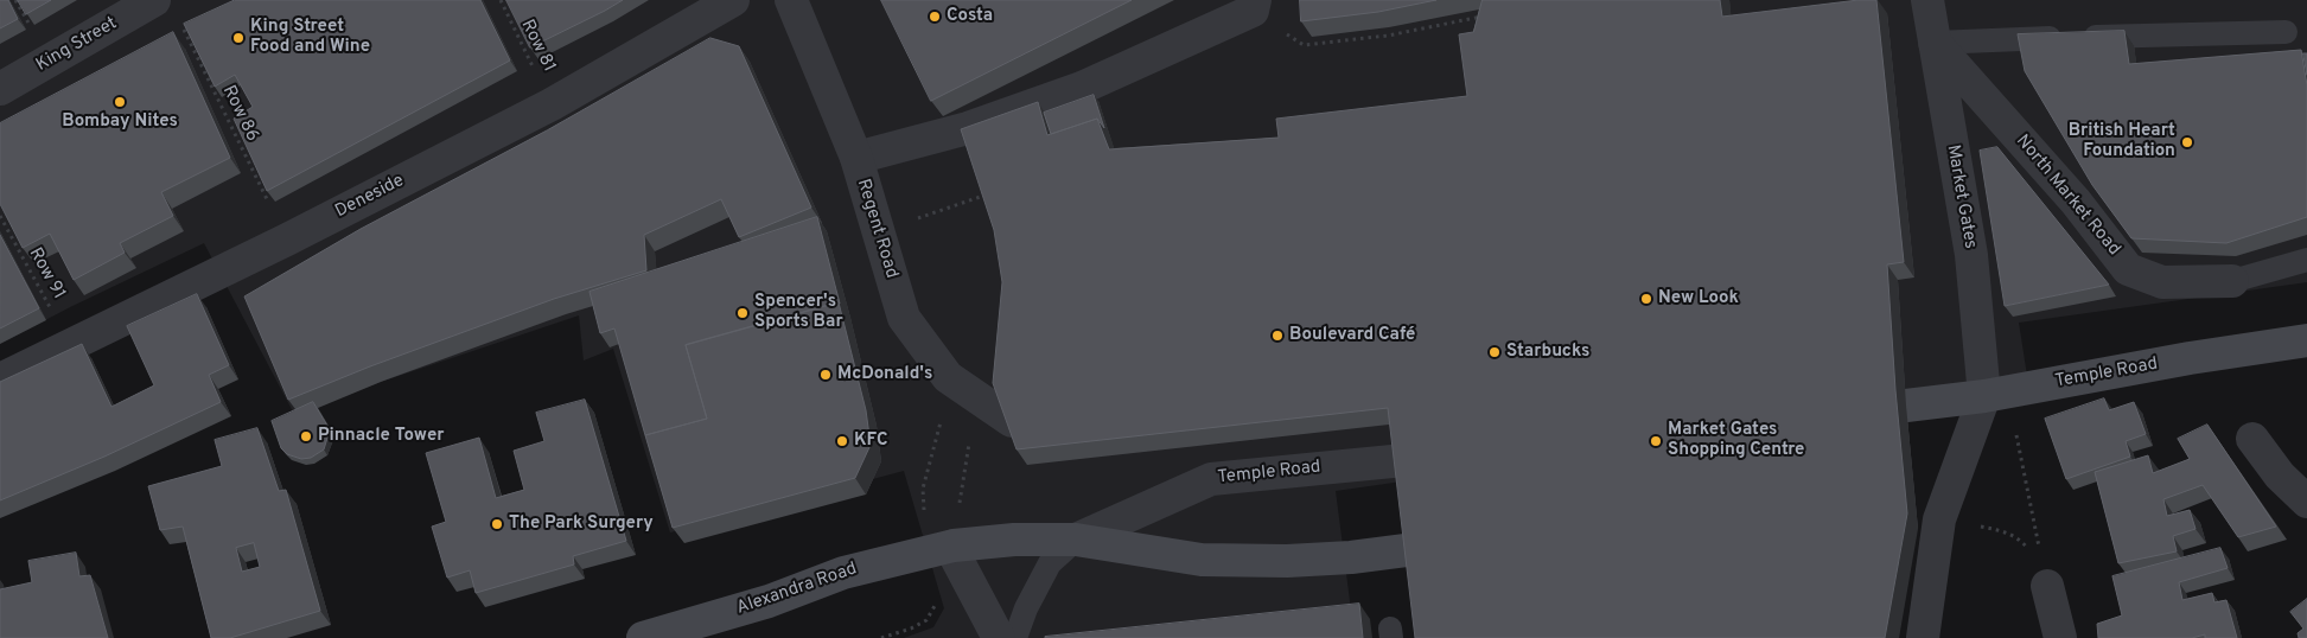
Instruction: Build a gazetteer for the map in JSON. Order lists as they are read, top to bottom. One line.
{"streets":{"main road":["Temple Road","Alexandra Road"],"street":["King Street","North Market Road","Deneside","Market Gates","Regent Road"],"path":["Row 81","Row 86","Row 91"]},"crossings":[["Row 81","Deneside"],["Row 86","Deneside"],["North Market Road","Market Gates"],["Deneside","Row 91"],["Market Gates","Temple Road"],["Temple Road","Alexandra Road"]],"places":["Costa","King Street Food and Wine","Bombay Nites","British Heart Foundation","New Look","Spencer's Sports Bar","Boulevard Café","Starbucks","McDonald's","Pinnacle Tower","KFC","Market Gates Shopping Centre","The Park Surgery"]}
